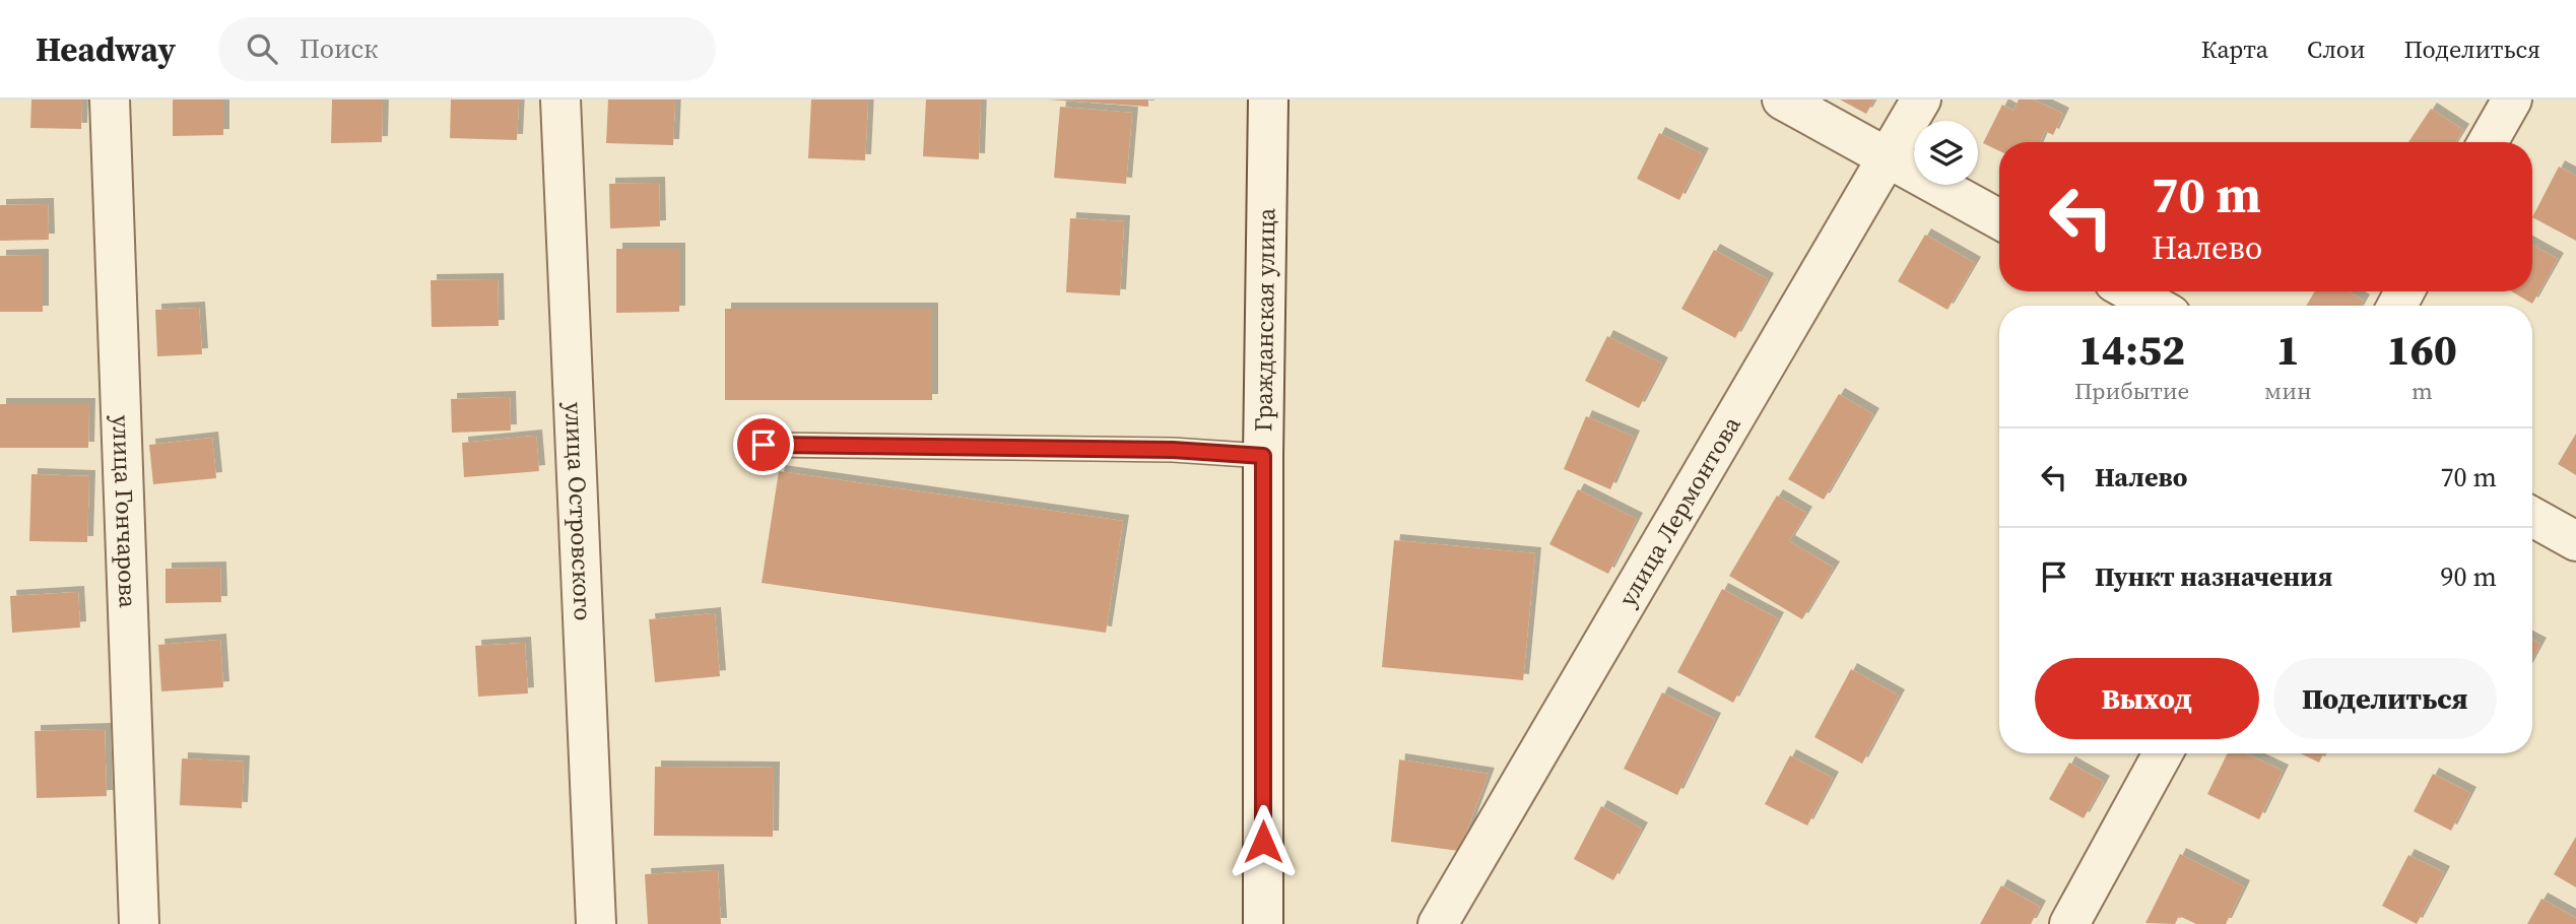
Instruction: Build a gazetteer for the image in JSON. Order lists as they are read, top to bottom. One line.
{"streets":{"street":["Гражданская улица","улица Гончарова","улица Островского","улица Лермонтова"]},"page":{"header":"Headway","search":"Поиск","nav":["Карта","Слои","Поделиться"],"turn":["70 m","Налево"],"eta":["14:52","Прибытие","1","мин","160","m"],"list":[{"name":"Налево","value":"70 m"},{"name":"Пункт назначения","value":"90 m"}],"buttons":["Выход","Поделиться"]}}
